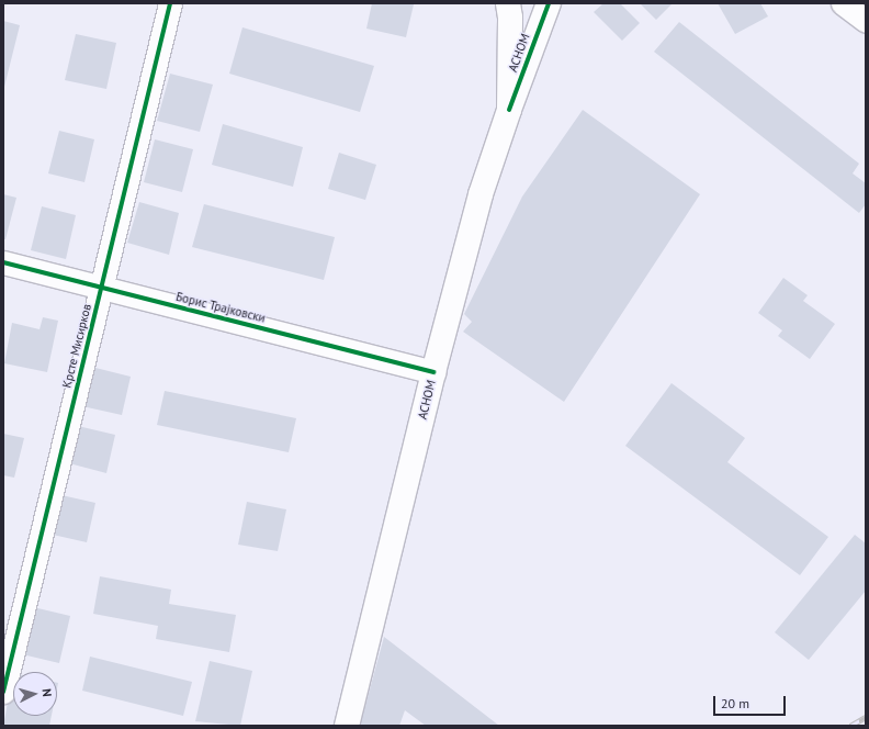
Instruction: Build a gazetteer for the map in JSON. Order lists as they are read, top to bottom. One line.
{"streets":{"main road":["АСНОМ"],"street":["Борис Трајковски","Крсте Мисирков"]},"crossings":[["АСНОМ","Борис Трајковски"],["Борис Трајковски","Крсте Мисирков"]],"scale_bar":"20 m","north":"right"}
